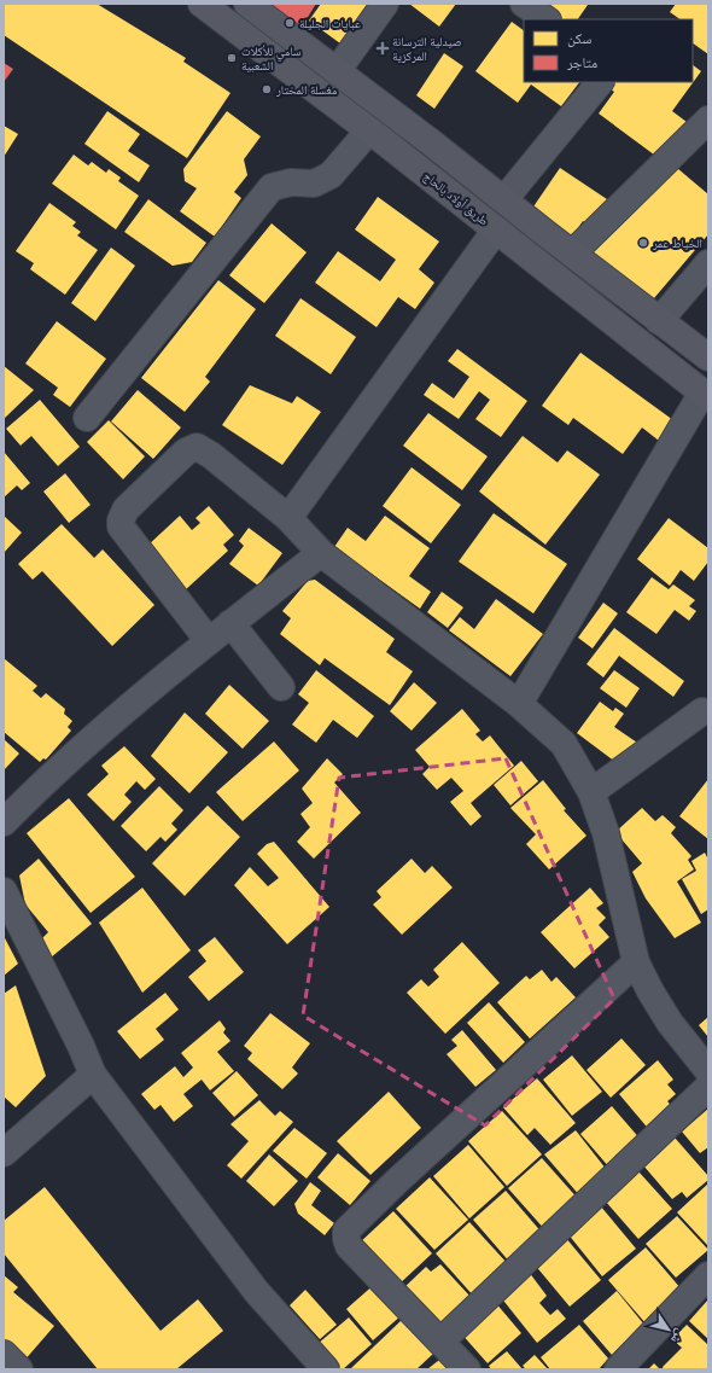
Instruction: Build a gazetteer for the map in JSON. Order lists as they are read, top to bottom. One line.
{"streets":{"main road":["طريق أولاد بالحاج"]},"places":{"other":["عبايات الجليلة","سامي للأكلات الشعبية","مغسلة المختار","الخياط عمر"],"health":["صيدلية الترسانة المركزية"]},"legend":["سكن","متاجر"],"north":"bottom right"}
